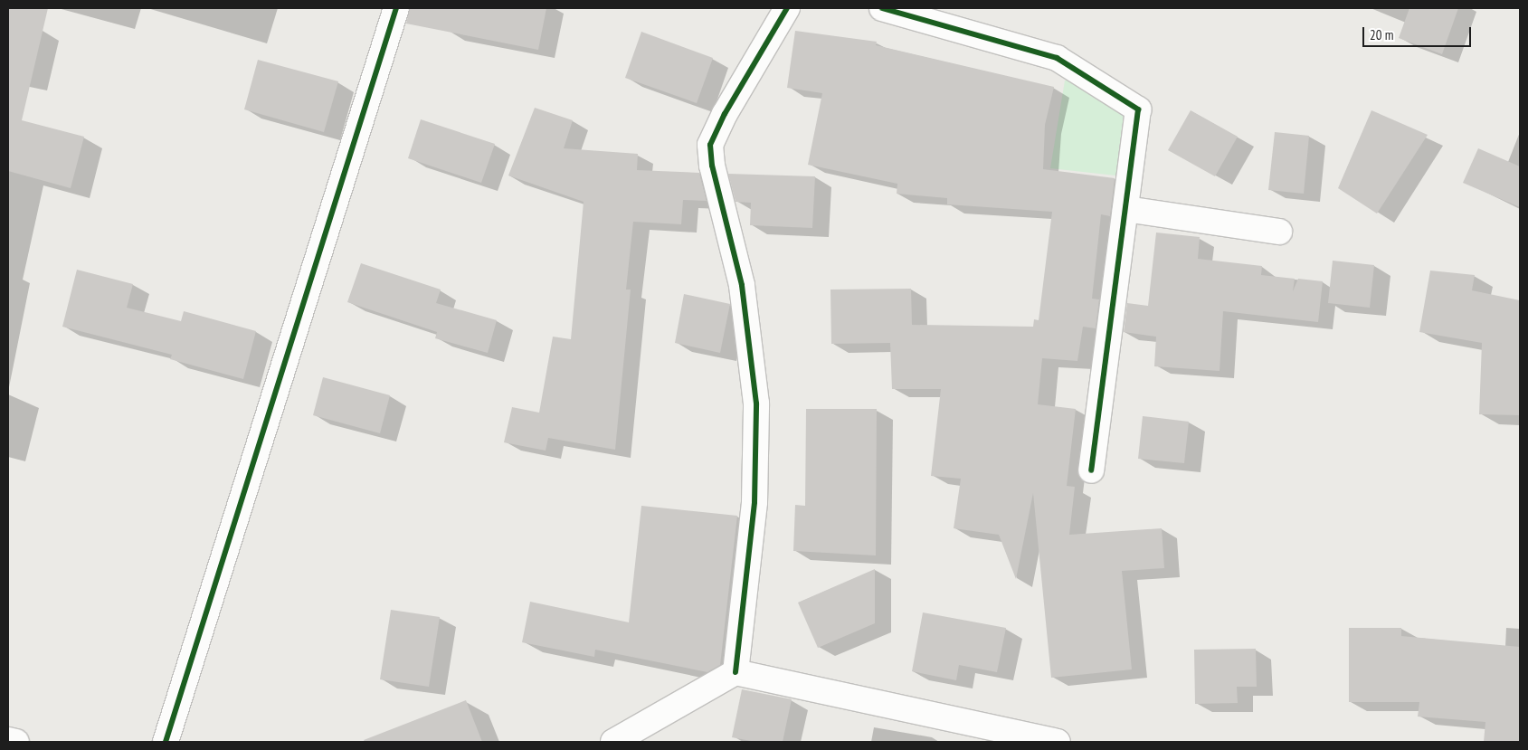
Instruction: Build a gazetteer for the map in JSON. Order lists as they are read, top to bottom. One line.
{"scale_bar":"20 m"}
